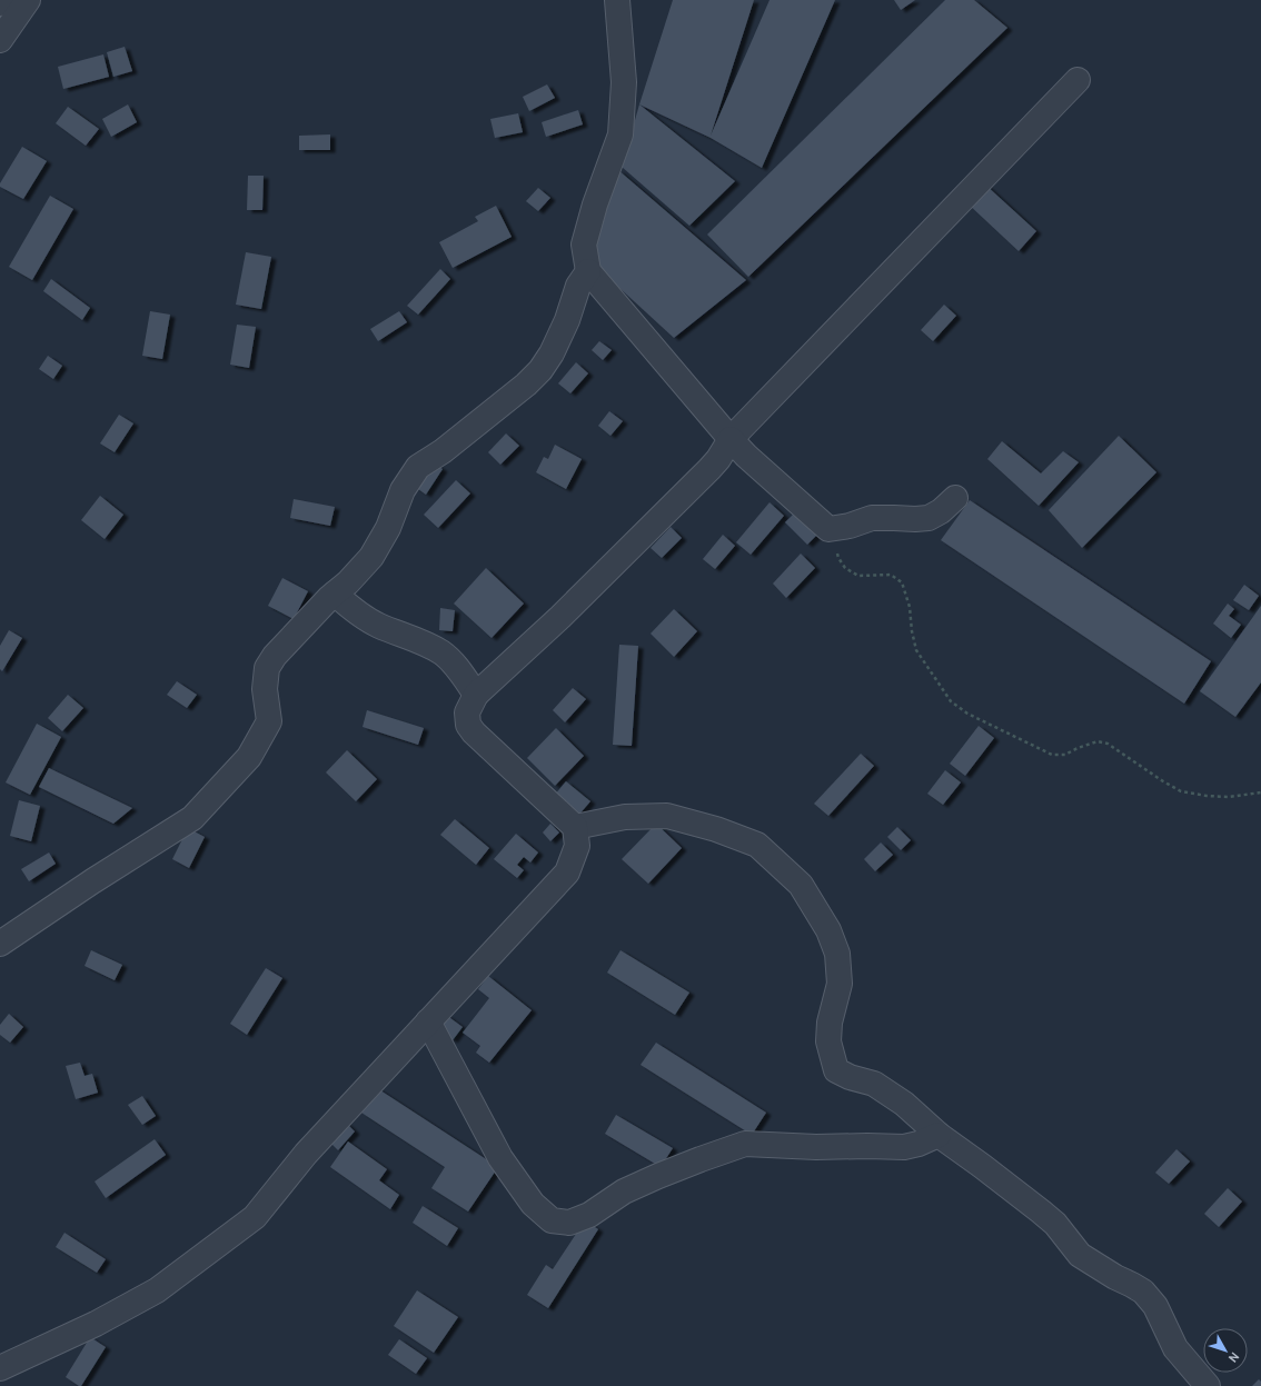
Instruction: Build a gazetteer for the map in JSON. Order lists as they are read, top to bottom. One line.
{"north":"bottom right"}
